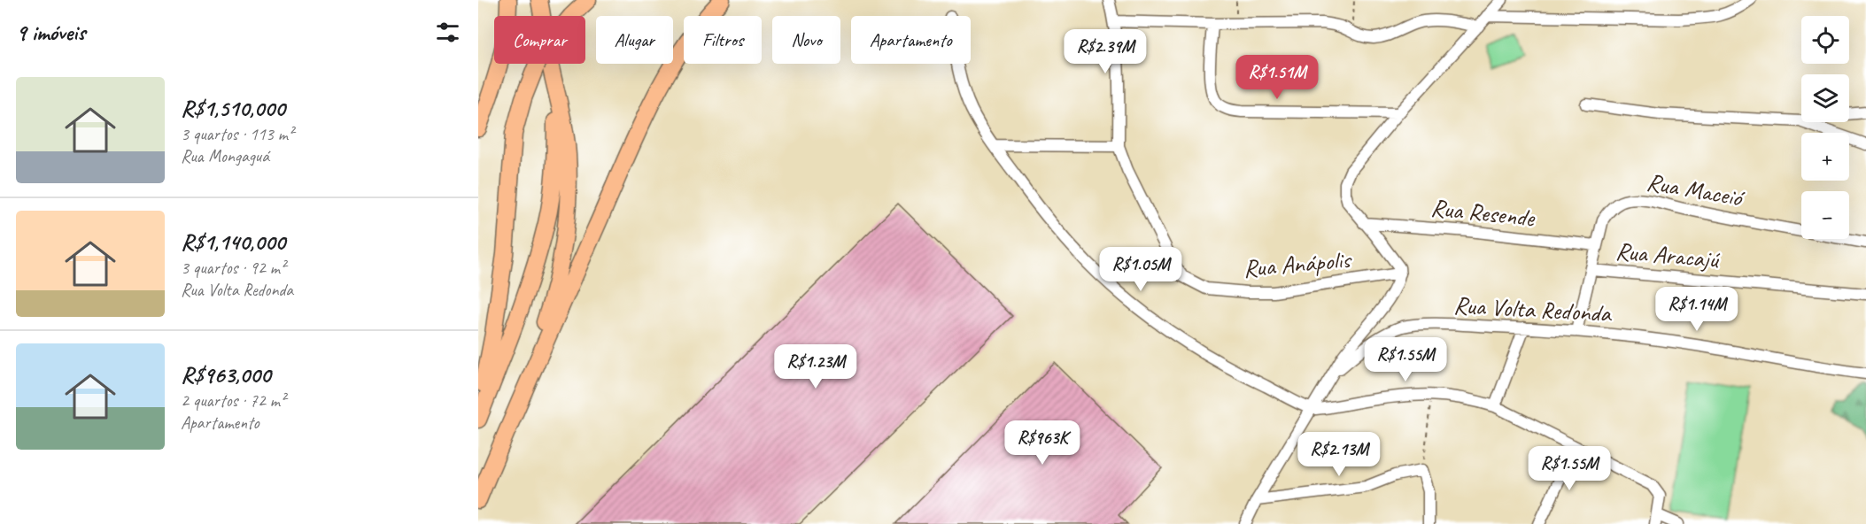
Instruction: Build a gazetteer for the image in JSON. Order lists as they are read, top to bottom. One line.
{"streets":{"street":["Rua Maceió","Rua Resende","Rua Aracajú","Rua Anápolis","Rua Volta Redonda"]},"crossings":[["Rua Maceió","Rua Resende"],["Rua Maceió","Rua Aracajú"],["Rua Maceió","Rua Volta Redonda"]],"page":{"heading":"9 imóveis","map_buttons":["+","−"],"chip":["Comprar","Alugar","Filtros","Novo","Apartamento"],"price":["R$2.39M","R$1.51M","R$1.05M","R$1.14M","R$1.55M","R$1.23M","R$963K","R$2.13M","R$1.55M"],"list":[{"name":"R$1,510,000","note":"3 quartos · 113 m² · Rua Mongaguá"},{"name":"R$1,140,000","note":"3 quartos · 92 m² · Rua Volta Redonda"},{"name":"R$963,000","note":"2 quartos · 72 m² · Apartamento"}]}}
